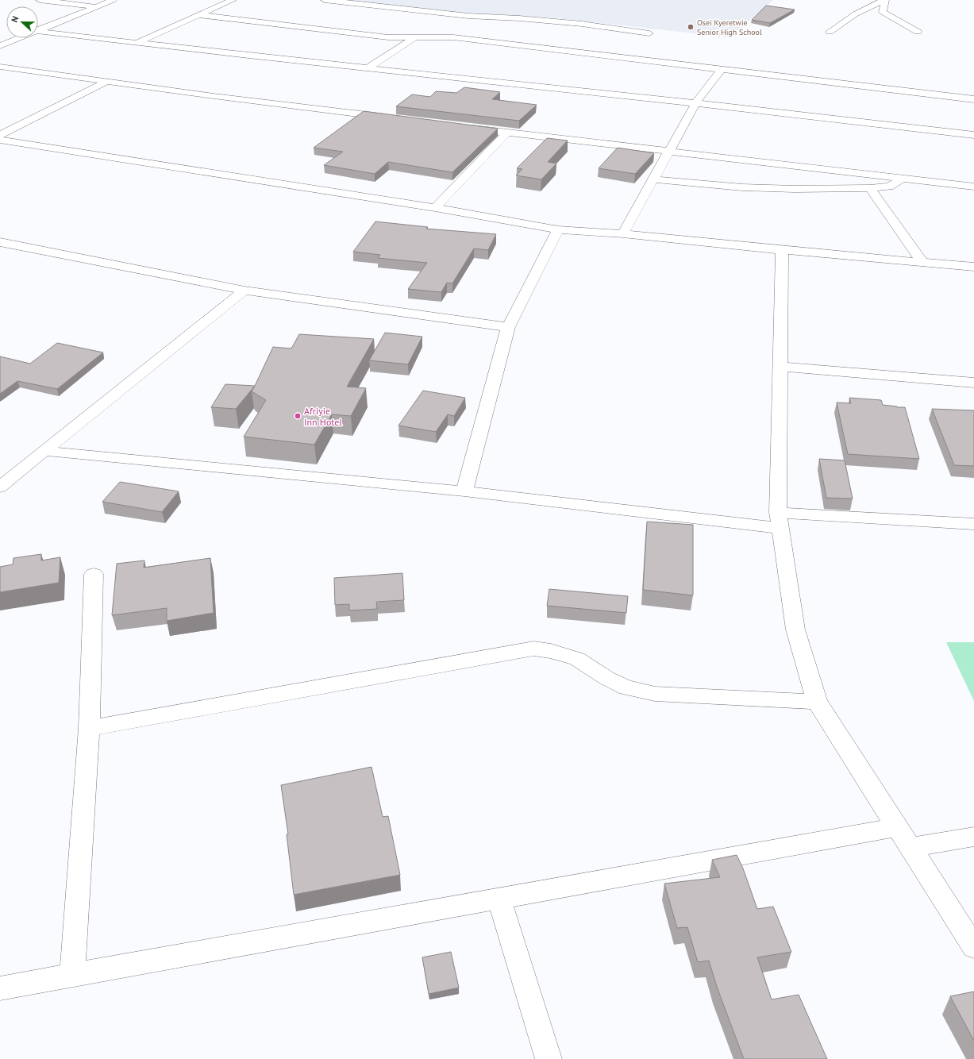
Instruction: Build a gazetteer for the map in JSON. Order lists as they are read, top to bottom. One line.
{"places":["Osei Kyeretwie Senior High School","Afriyie Inn Hotel"],"north":"left"}
